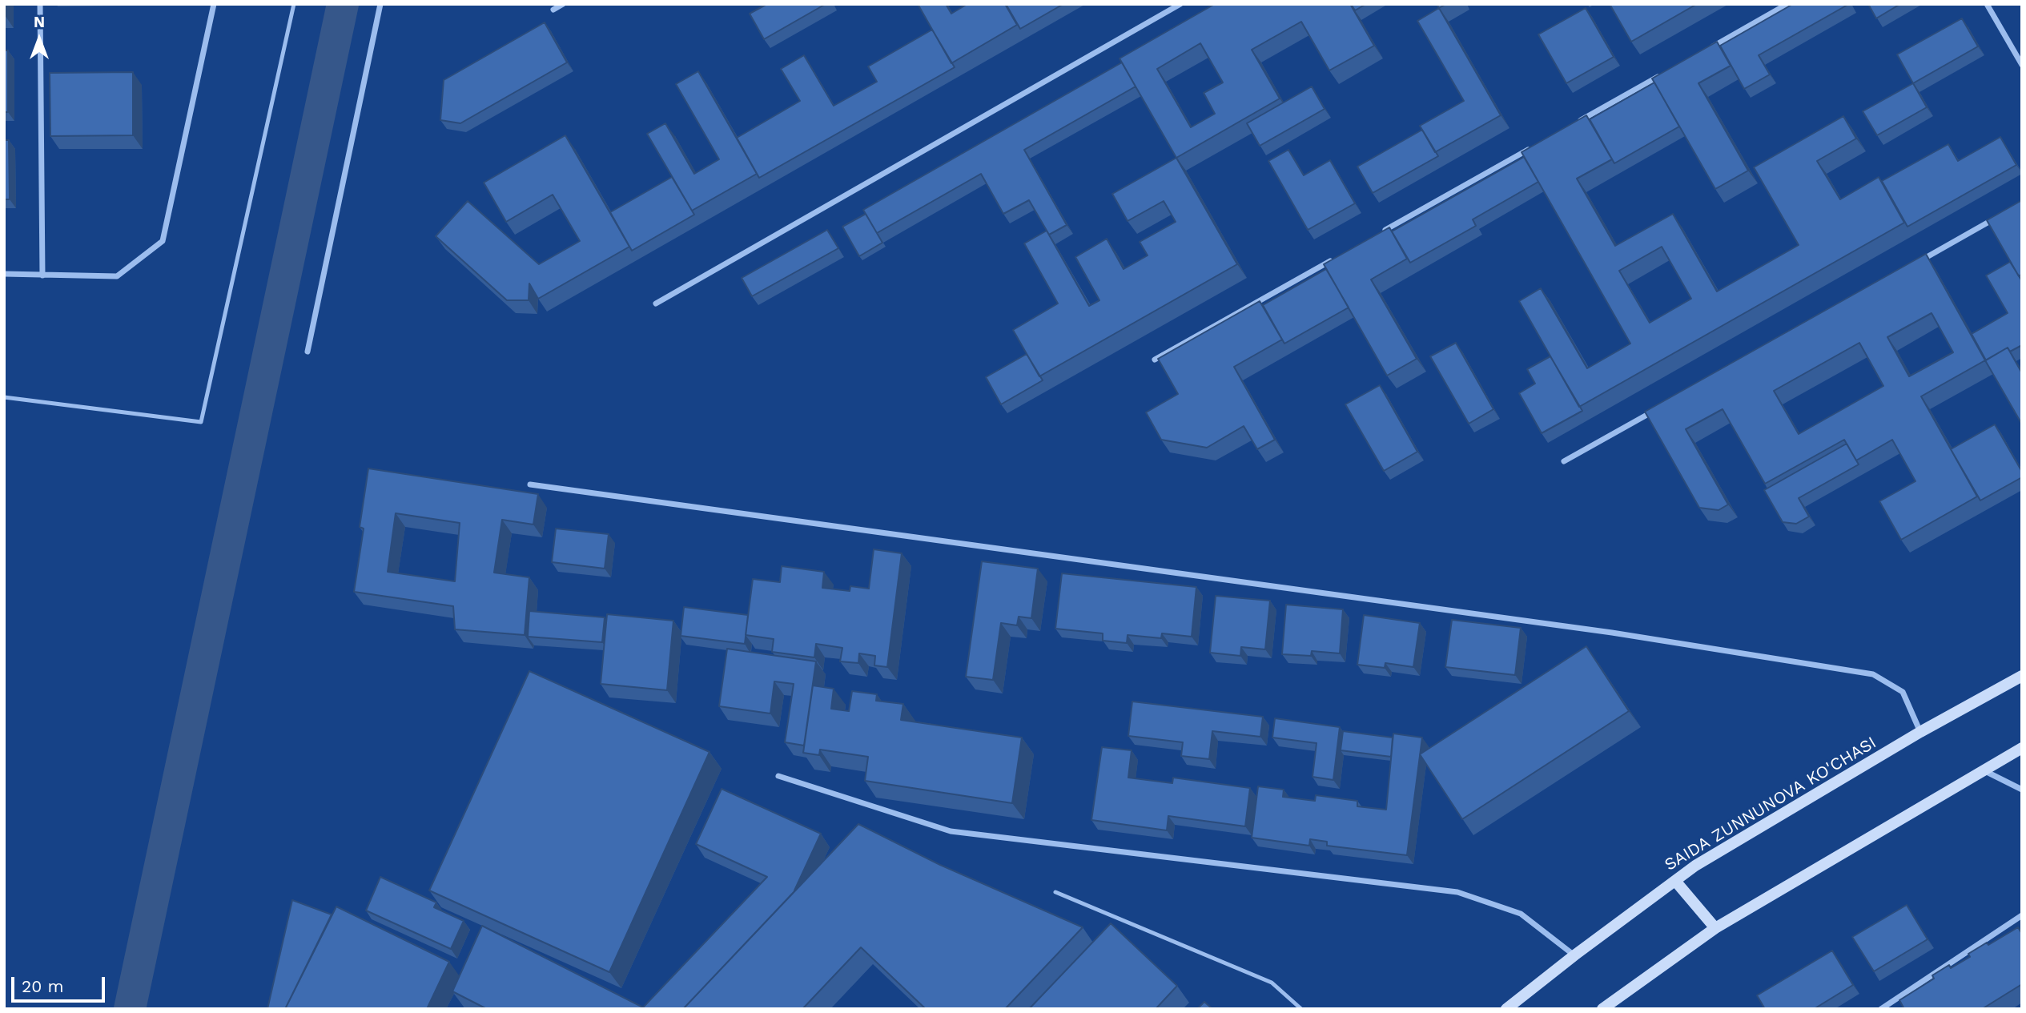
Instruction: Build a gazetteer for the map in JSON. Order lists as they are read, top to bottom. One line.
{"streets":{"main road":["SAIDA ZUNNUNOVA KO'CHASI"]},"scale_bar":"20 m","north":"top"}
